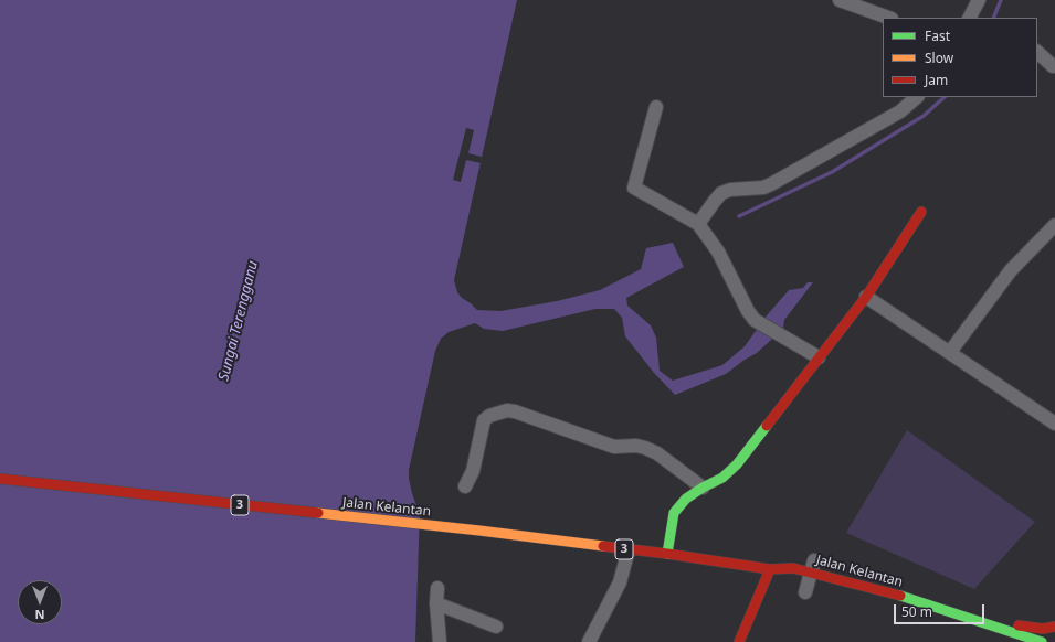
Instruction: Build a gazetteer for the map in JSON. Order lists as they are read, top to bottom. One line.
{"streets":{"main road":["3","Jalan Kelantan"]},"water":["Sungai Terengganu"],"legend":["Fast","Slow","Jam"],"scale_bar":"50 m","north":"bottom"}
